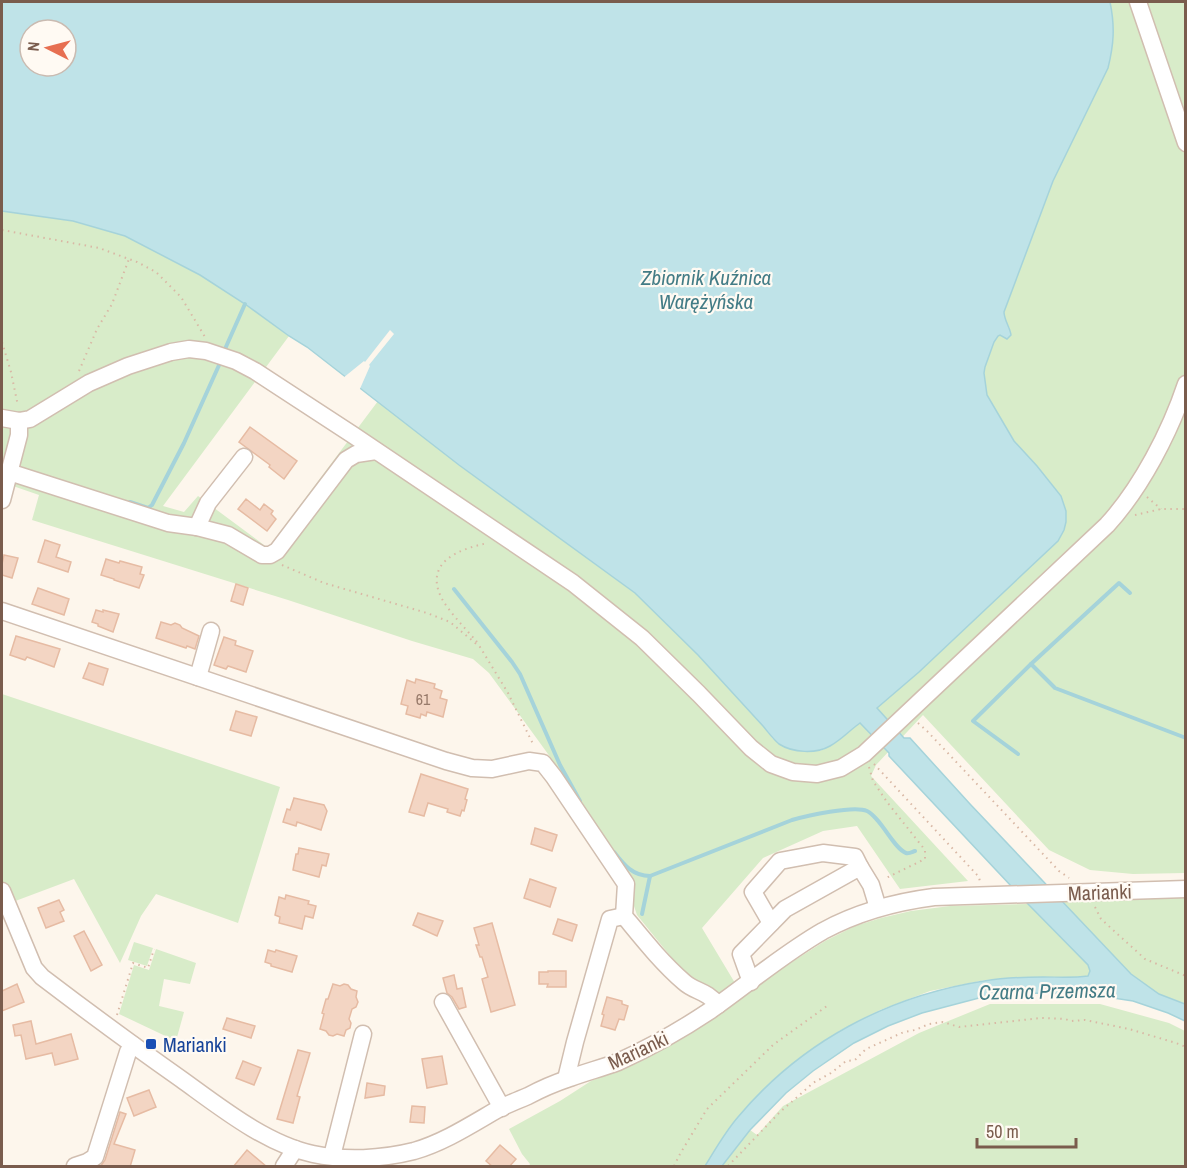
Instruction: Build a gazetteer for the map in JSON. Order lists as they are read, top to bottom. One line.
{"streets":{"street":["Marianki"]},"water":["Zbiornik Kuźnica Warężyńska","Czarna Przemsza"],"places":{"transit":["Marianki"]},"house_numbers":["61"],"scale_bar":"50 m","north":"left"}
